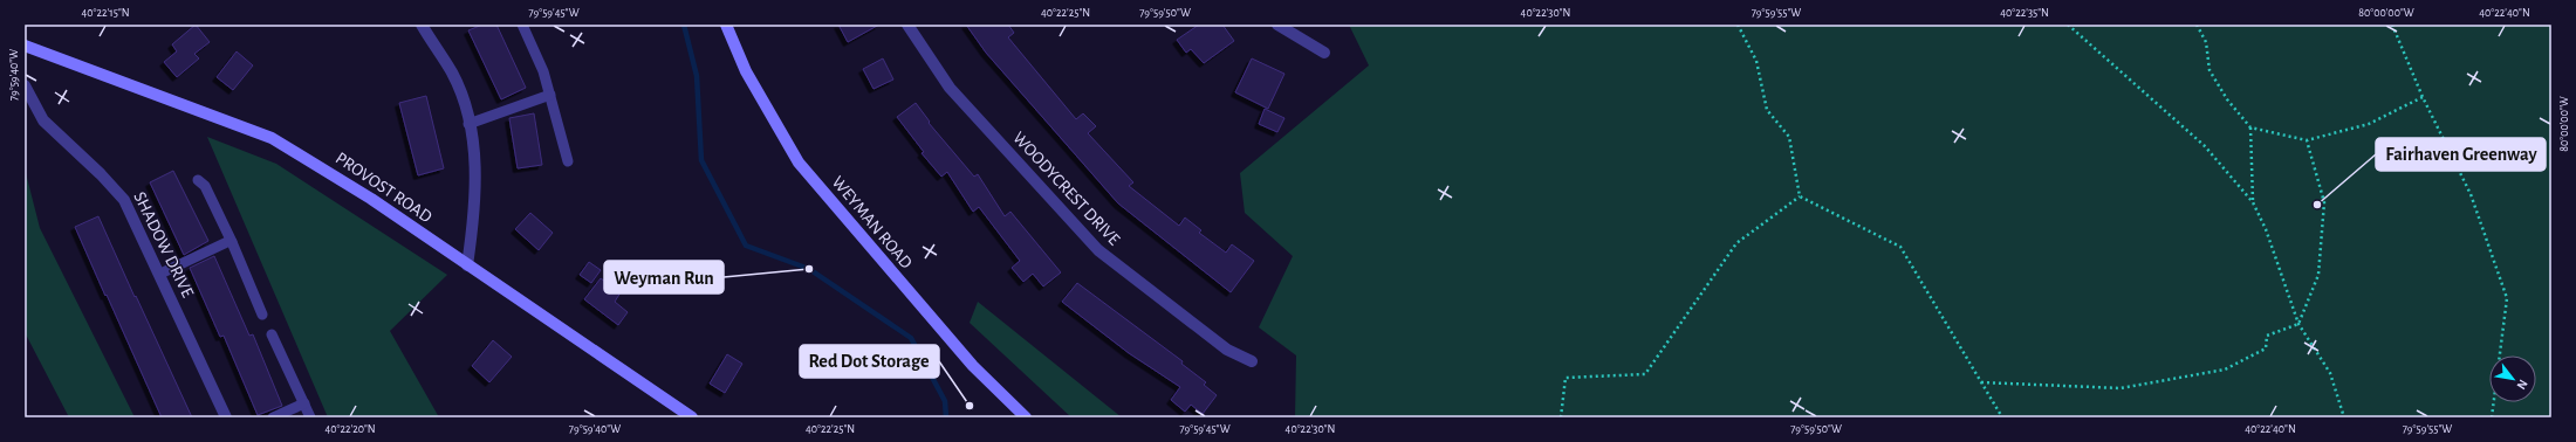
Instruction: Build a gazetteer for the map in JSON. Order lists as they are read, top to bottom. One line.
{"streets":{"street":["PROVOST ROAD","WOODYCREST DRIVE","WEYMAN ROAD","SHADOW DRIVE"]},"places":["Fairhaven Greenway","Weyman Run","Red Dot Storage"],"north":"bottom right","coordinates":["40°22'15\"N","79°59'45\"W","40°22'25\"N","79°59'50\"W","40°22'30\"N","79°59'55\"W","40°22'35\"N","80°00'00\"W","40°22'40\"N","79°59'40\"W","40°22'20\"N"]}
